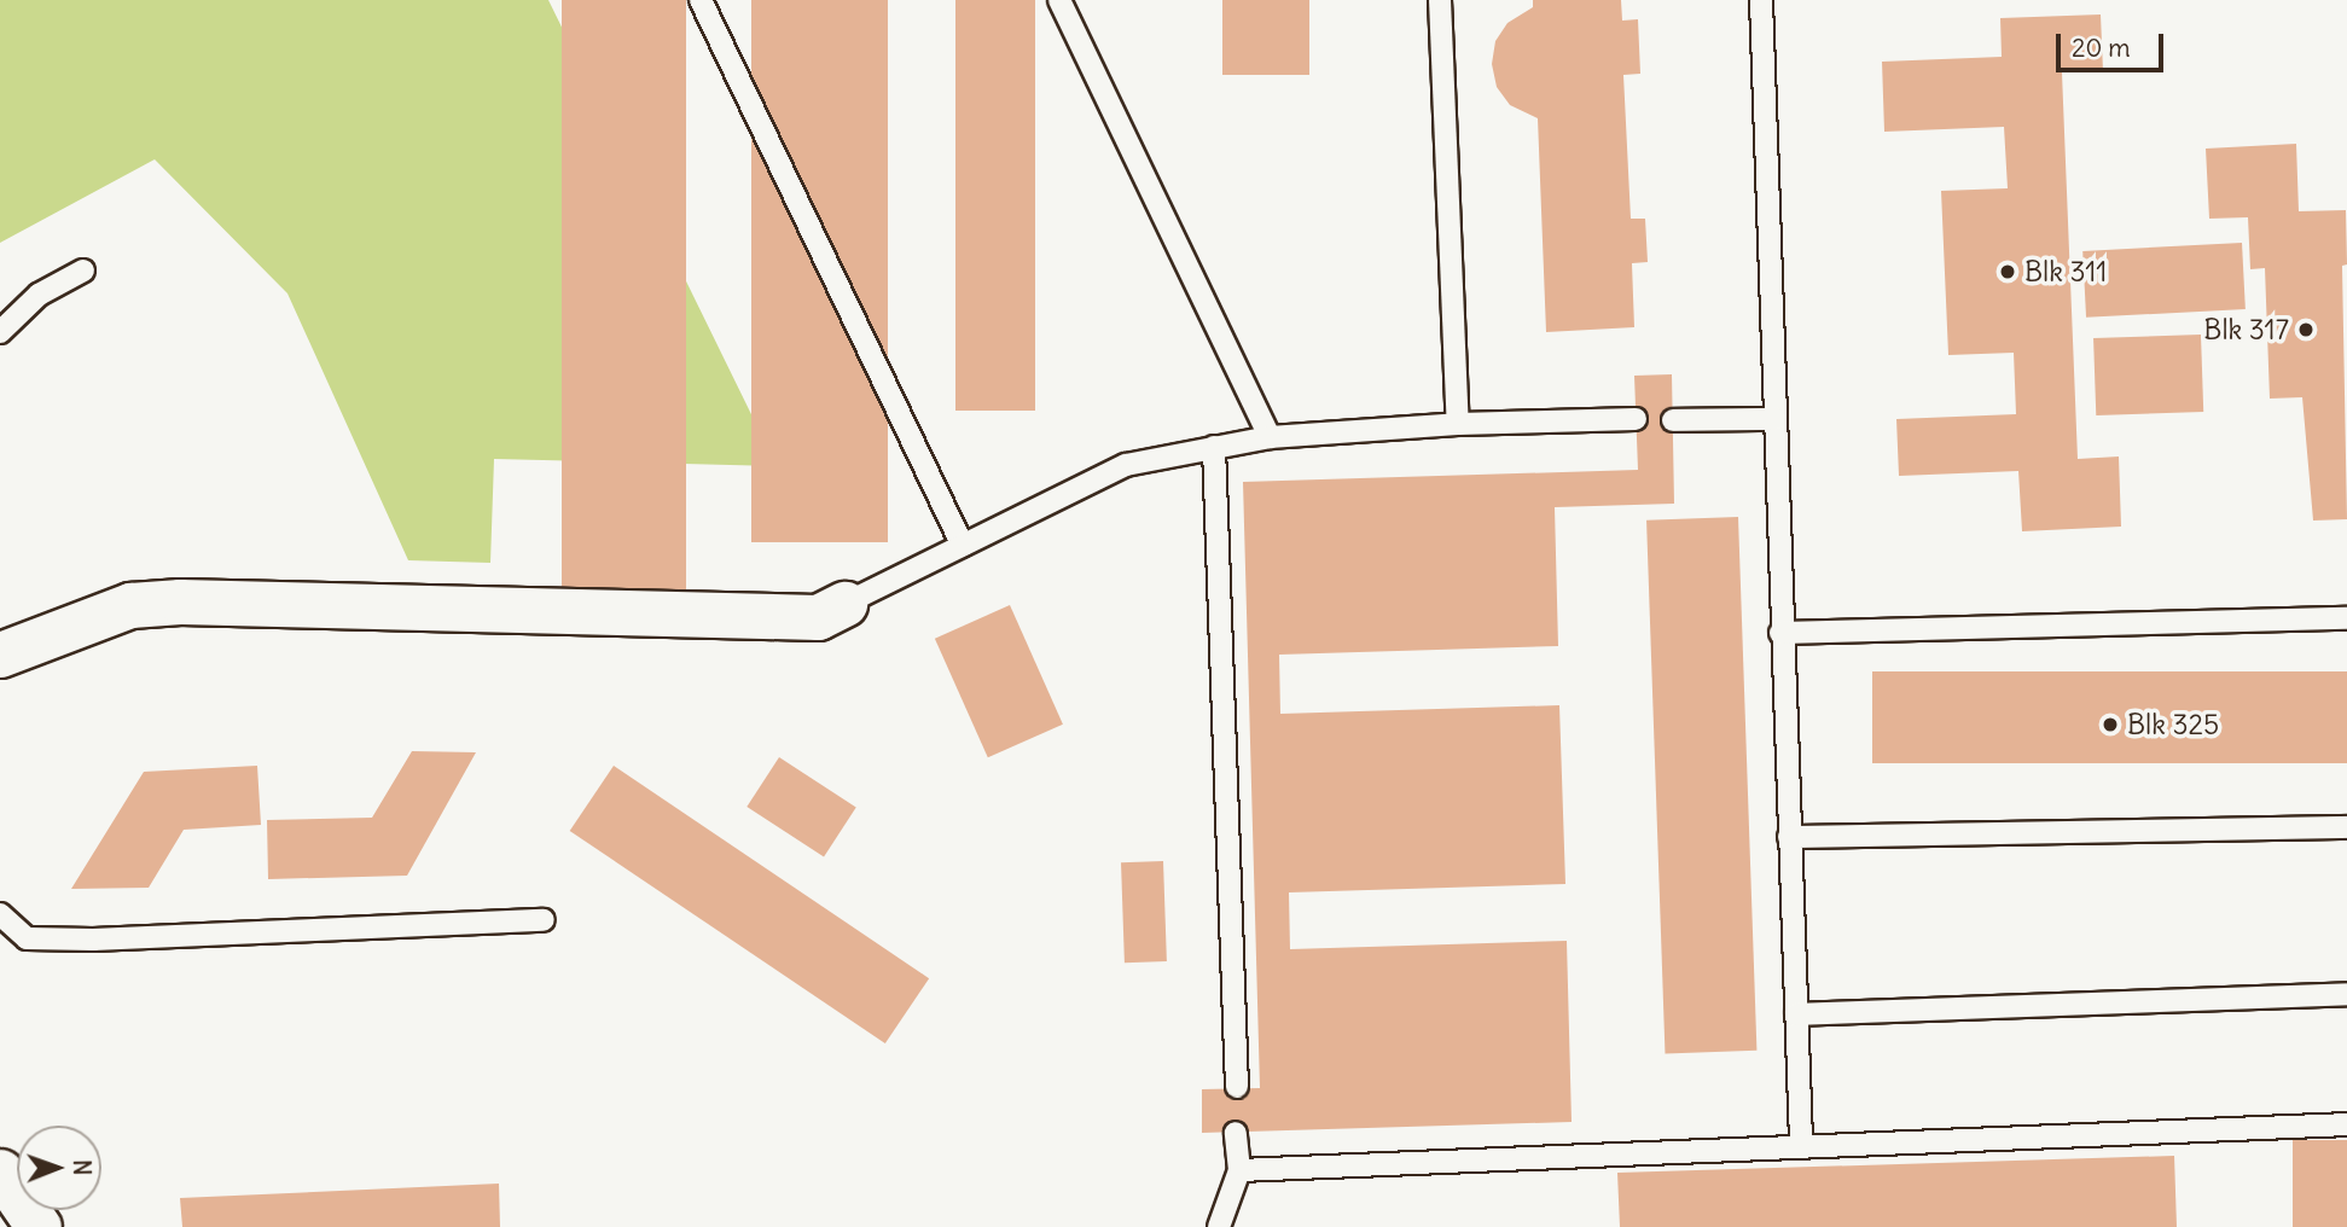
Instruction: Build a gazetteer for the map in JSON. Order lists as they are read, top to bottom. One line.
{"places":["Blk 311","Blk 317","Blk 325"],"scale_bar":"20 m","north":"right"}
